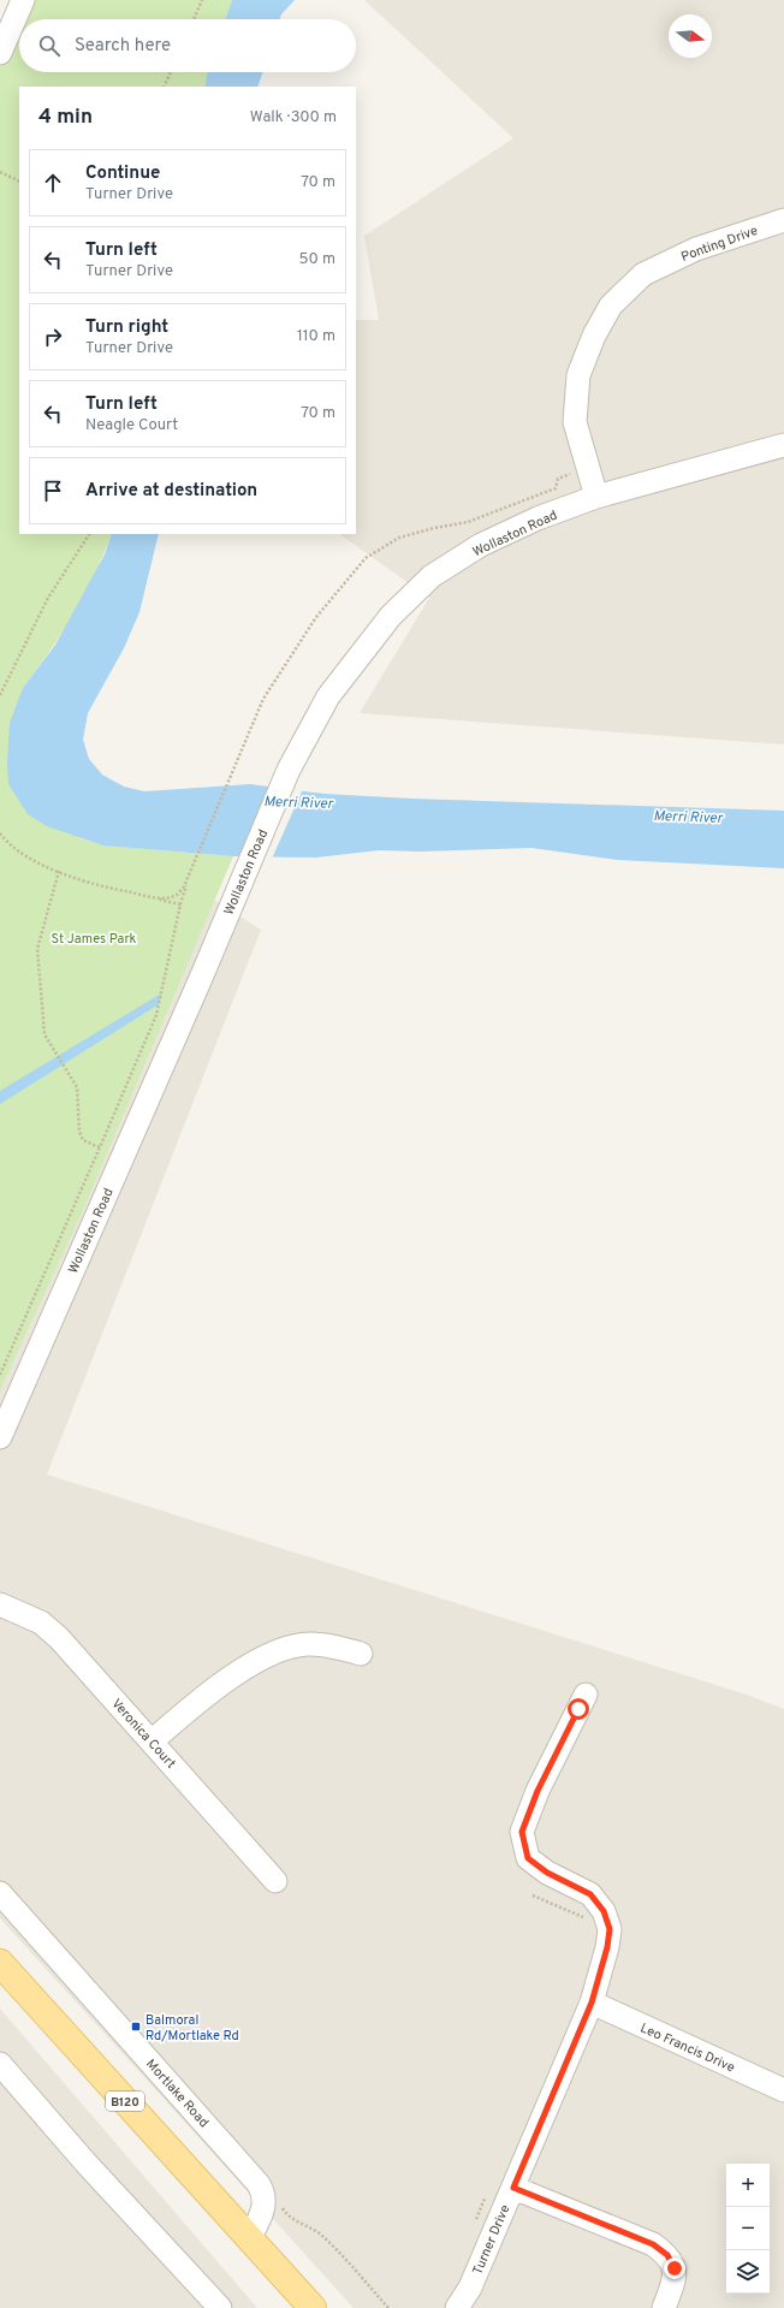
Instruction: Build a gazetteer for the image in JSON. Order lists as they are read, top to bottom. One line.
{"streets":{"main road":["B120"],"street":["Ponting Drive","Wollaston Road","Veronica Court","Leo Francis Drive","Mortlake Road","Turner Drive"]},"crossings":[["Ponting Drive","Wollaston Road"],["Leo Francis Drive","Turner Drive"],["Mortlake Road","B120"]],"water":["Merri River"],"parks":["St James Park"],"places":{"transit":["Balmoral Rd/Mortlake Rd"]},"north":"right","page":{"search":"Search here","heading":["4 min","Walk · 300 m"],"list":[["Continue","Turner Drive","70 m"],["Turn left","Turner Drive","50 m"],["Turn right","Turner Drive","110 m"],["Turn left","Neagle Court","70 m"],"Arrive at destination"],"map_buttons":["+","−"]}}
